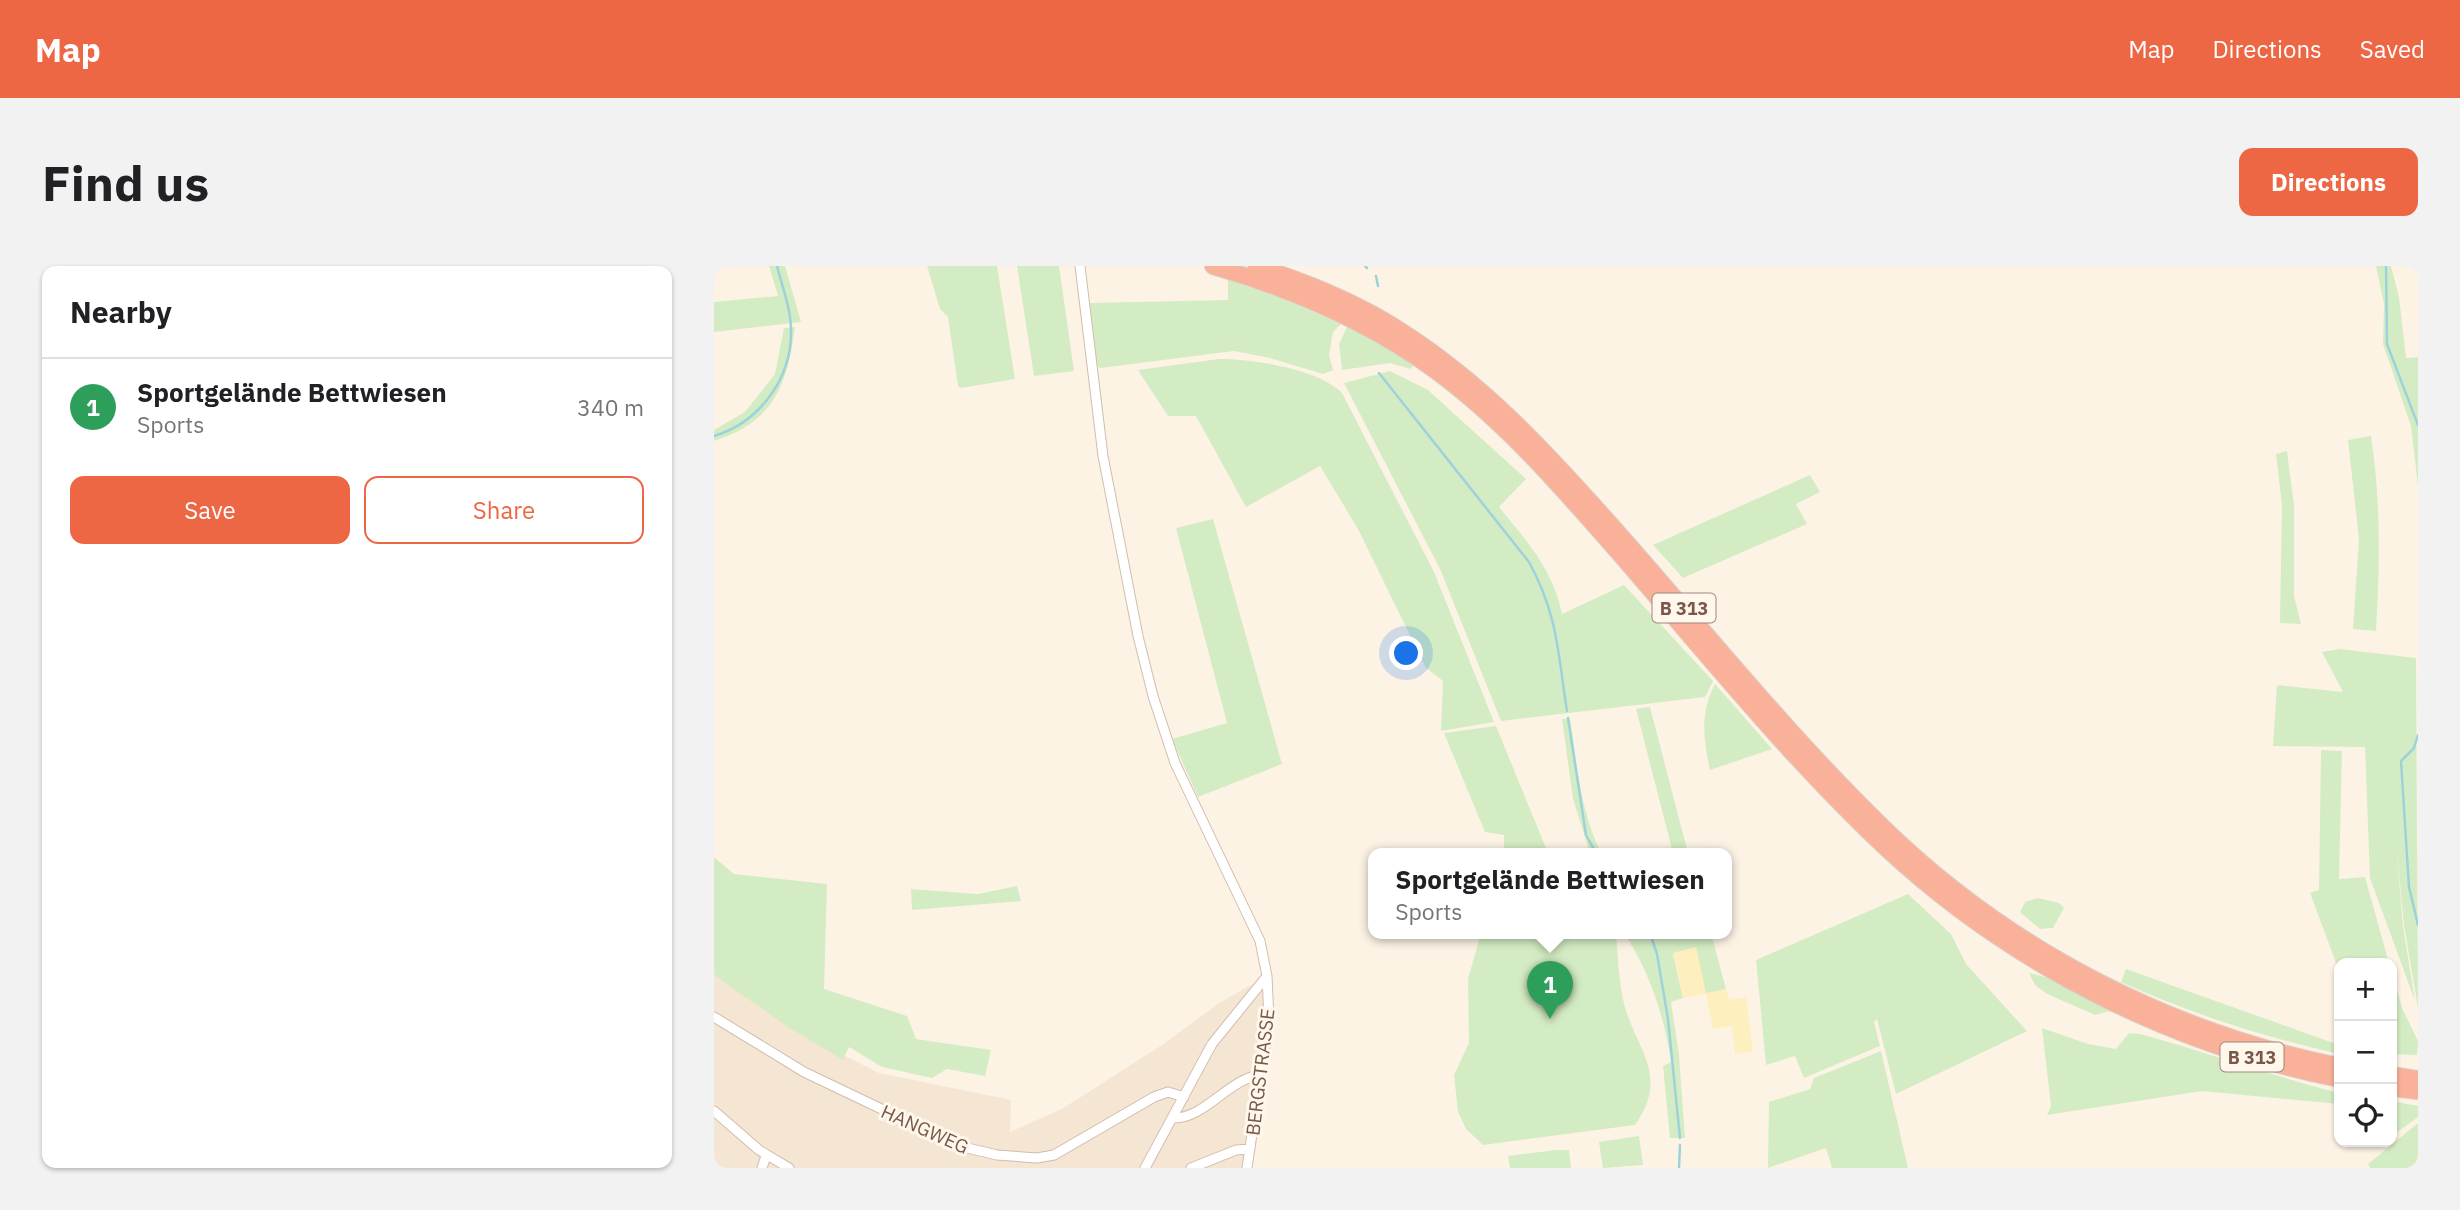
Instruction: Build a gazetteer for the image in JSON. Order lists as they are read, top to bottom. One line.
{"streets":{"highway":["B 313"],"street":["BERGSTRASSE","HANGWEG"]},"page":{"header":"Map","nav":["Map","Directions","Saved"],"buttons":["Directions",["Save","Share"]],"title":"Find us","heading":"Nearby","list":[{"mark":"1","name":"Sportgelände Bettwiesen","note":"Sports","value":"340 m"}],"popup":["Sportgelände Bettwiesen","Sports"],"map_buttons":["+","−"],"pins":"1"}}
